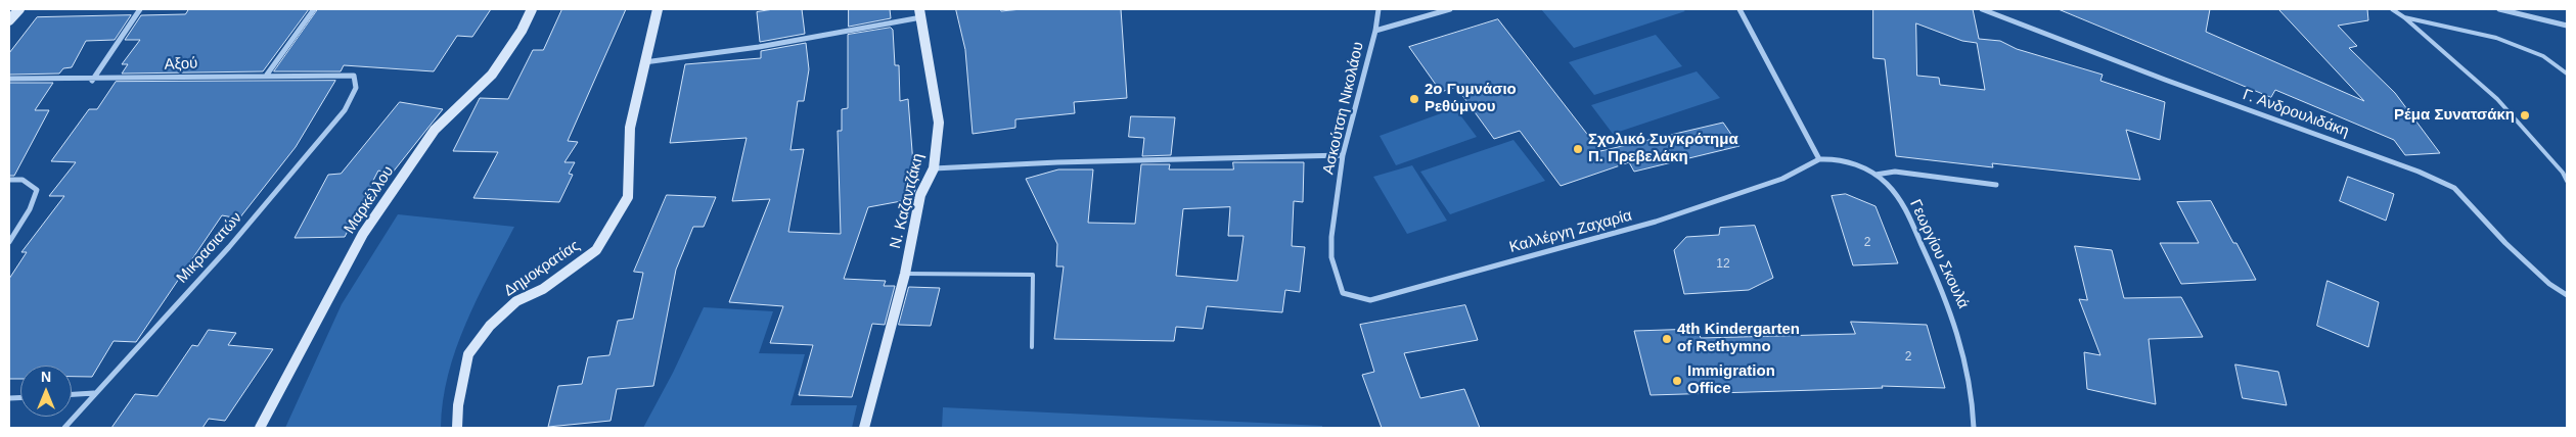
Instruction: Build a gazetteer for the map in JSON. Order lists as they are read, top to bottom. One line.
{"streets":{"street":["Αξού","Ασκούτση Νικολάου","Γ. Ανδρουλιδάκη","Μαρκέλλου","Ν. Καζαντζάκη","Καλλέργη Ζαχαρία","Μικρασιατών","Γεωργίου Σκουλά","Δημοκρατίας"]},"crossings":[["Αξού","Μικρασιατών"],["Ασκούτση Νικολάου","Καλλέργη Ζαχαρία"],["Καλλέργη Ζαχαρία","Γεωργίου Σκουλά"]],"places":["2ο Γυμνάσιο Ρεθύμνου","Ρέμα Συνατσάκη","Σχολικό Συγκρότημα Π. Πρεβελάκη","4th Kindergarten of Rethymno","Immigration Office"],"house_numbers":["2","12","2"],"north":"top"}
